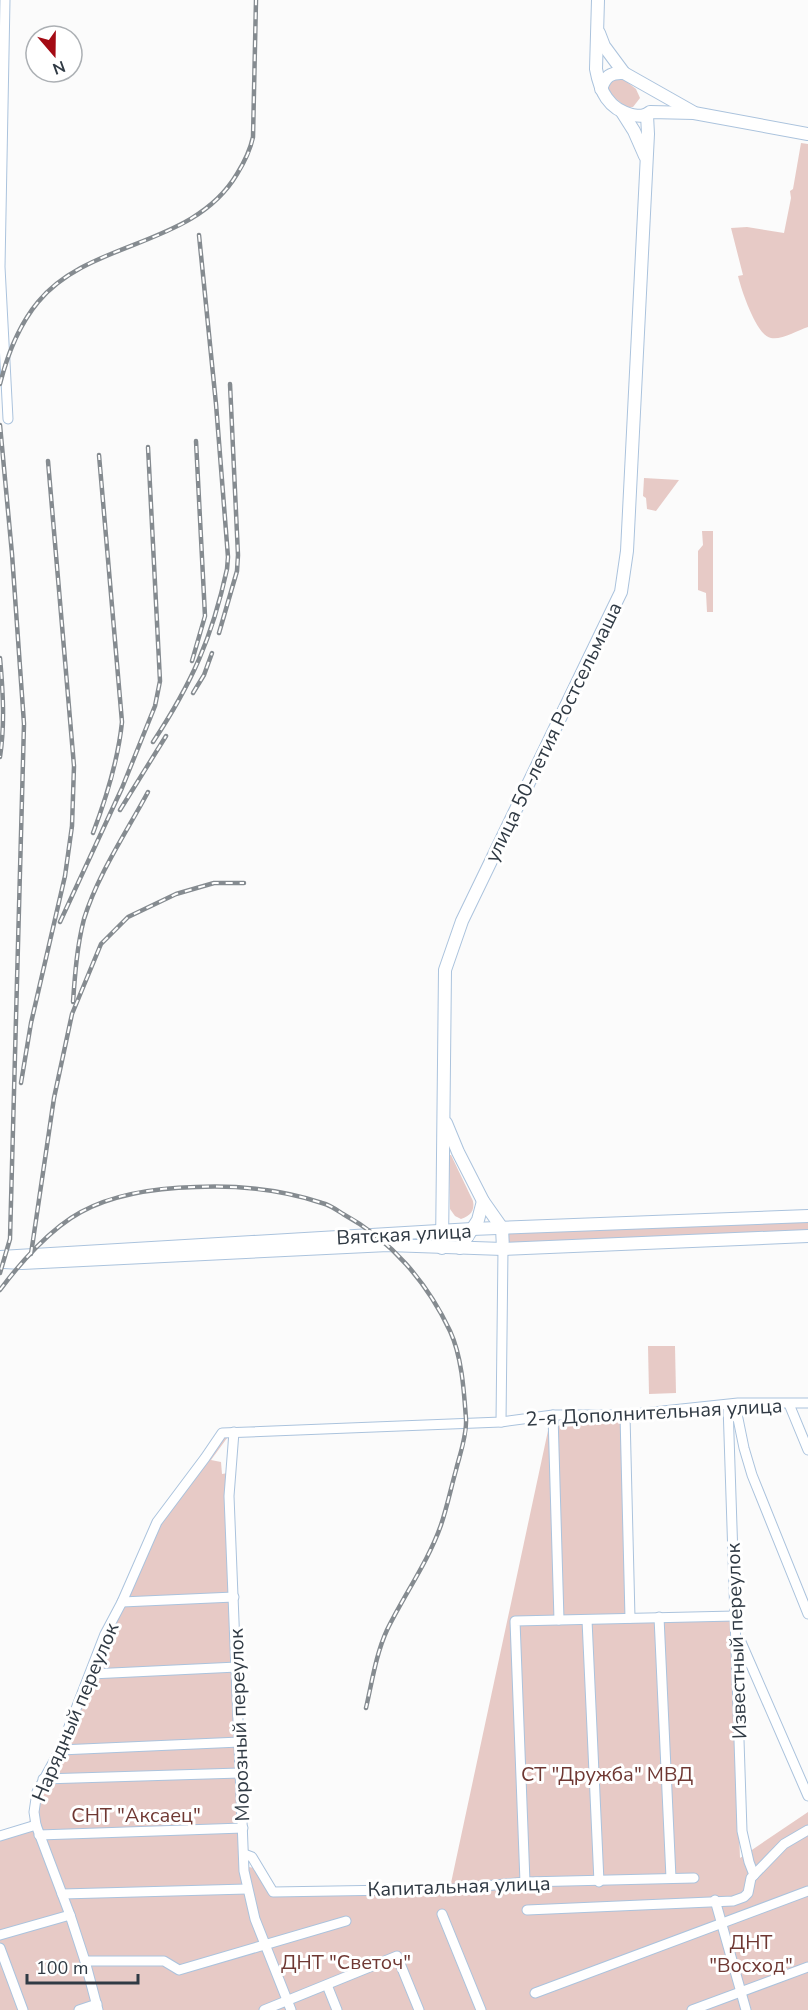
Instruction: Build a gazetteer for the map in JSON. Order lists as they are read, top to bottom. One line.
{"streets":{"main road":["улица 50-летия Ростсельмаша","Вятская улица"],"street":["2-я Дополнительная улица","Известный переулок","Нарядный переулок","Морозный переулок","Капитальная улица"]},"crossings":[["улица 50-летия Ростсельмаша","Вятская улица"],["2-я Дополнительная улица","Известный переулок"],["2-я Дополнительная улица","Нарядный переулок"],["2-я Дополнительная улица","Морозный переулок"],["Морозный переулок","Капитальная улица"]],"parks":["СТ \"Дружба\" МВД","СНТ \"Аксаец\"","ДНТ \"Восход\"","ДНТ \"Светоч\""],"scale_bar":"100 m","north":"bottom"}
